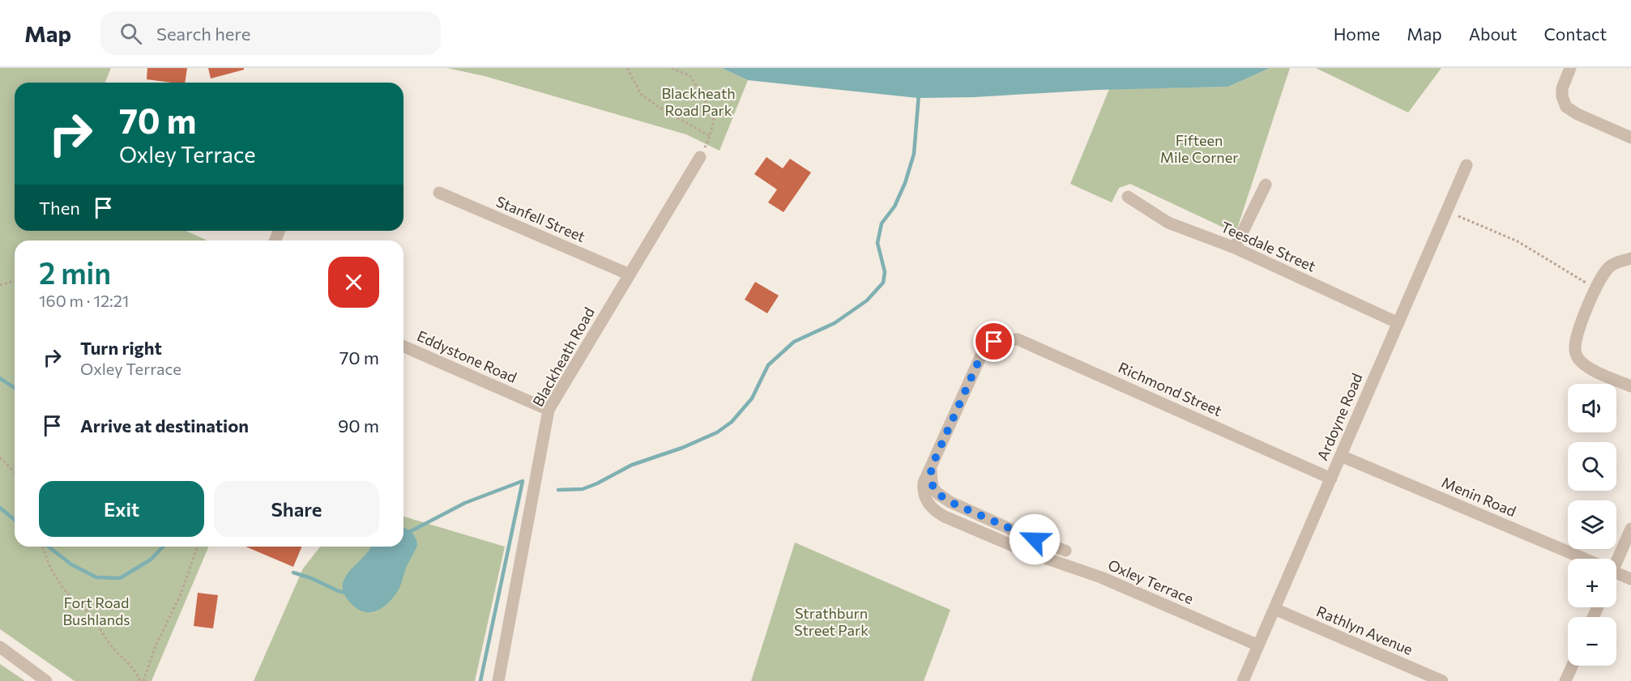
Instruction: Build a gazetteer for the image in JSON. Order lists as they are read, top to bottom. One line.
{"streets":{"street":["Stanfell Street","Teesdale Street","Eddystone Road","Blackheath Road","Richmond Street","Ardoyne Road","Menin Road","Oxley Terrace","Rathlyn Avenue"]},"crossings":[["Stanfell Street","Blackheath Road"],["Teesdale Street","Ardoyne Road"],["Eddystone Road","Blackheath Road"],["Richmond Street","Ardoyne Road"],["Richmond Street","Oxley Terrace"],["Ardoyne Road","Menin Road"],["Ardoyne Road","Oxley Terrace"],["Ardoyne Road","Rathlyn Avenue"]],"parks":["Blackheath Road Park","Fifteen Mile Corner","Fort Road Bushlands","Strathburn Street Park"],"page":{"header":"Map","search":"Search here","nav":["Home","Map","About","Contact"],"turn":["70 m","Oxley Terrace"],"then":"Then","heading":["2 min","160 m · 12:21"],"list":[{"name":"Turn right","note":"Oxley Terrace","value":"70 m"},{"name":"Arrive at destination","value":"90 m"}],"map_buttons":["+","−"],"buttons":["Exit","Share"]}}
